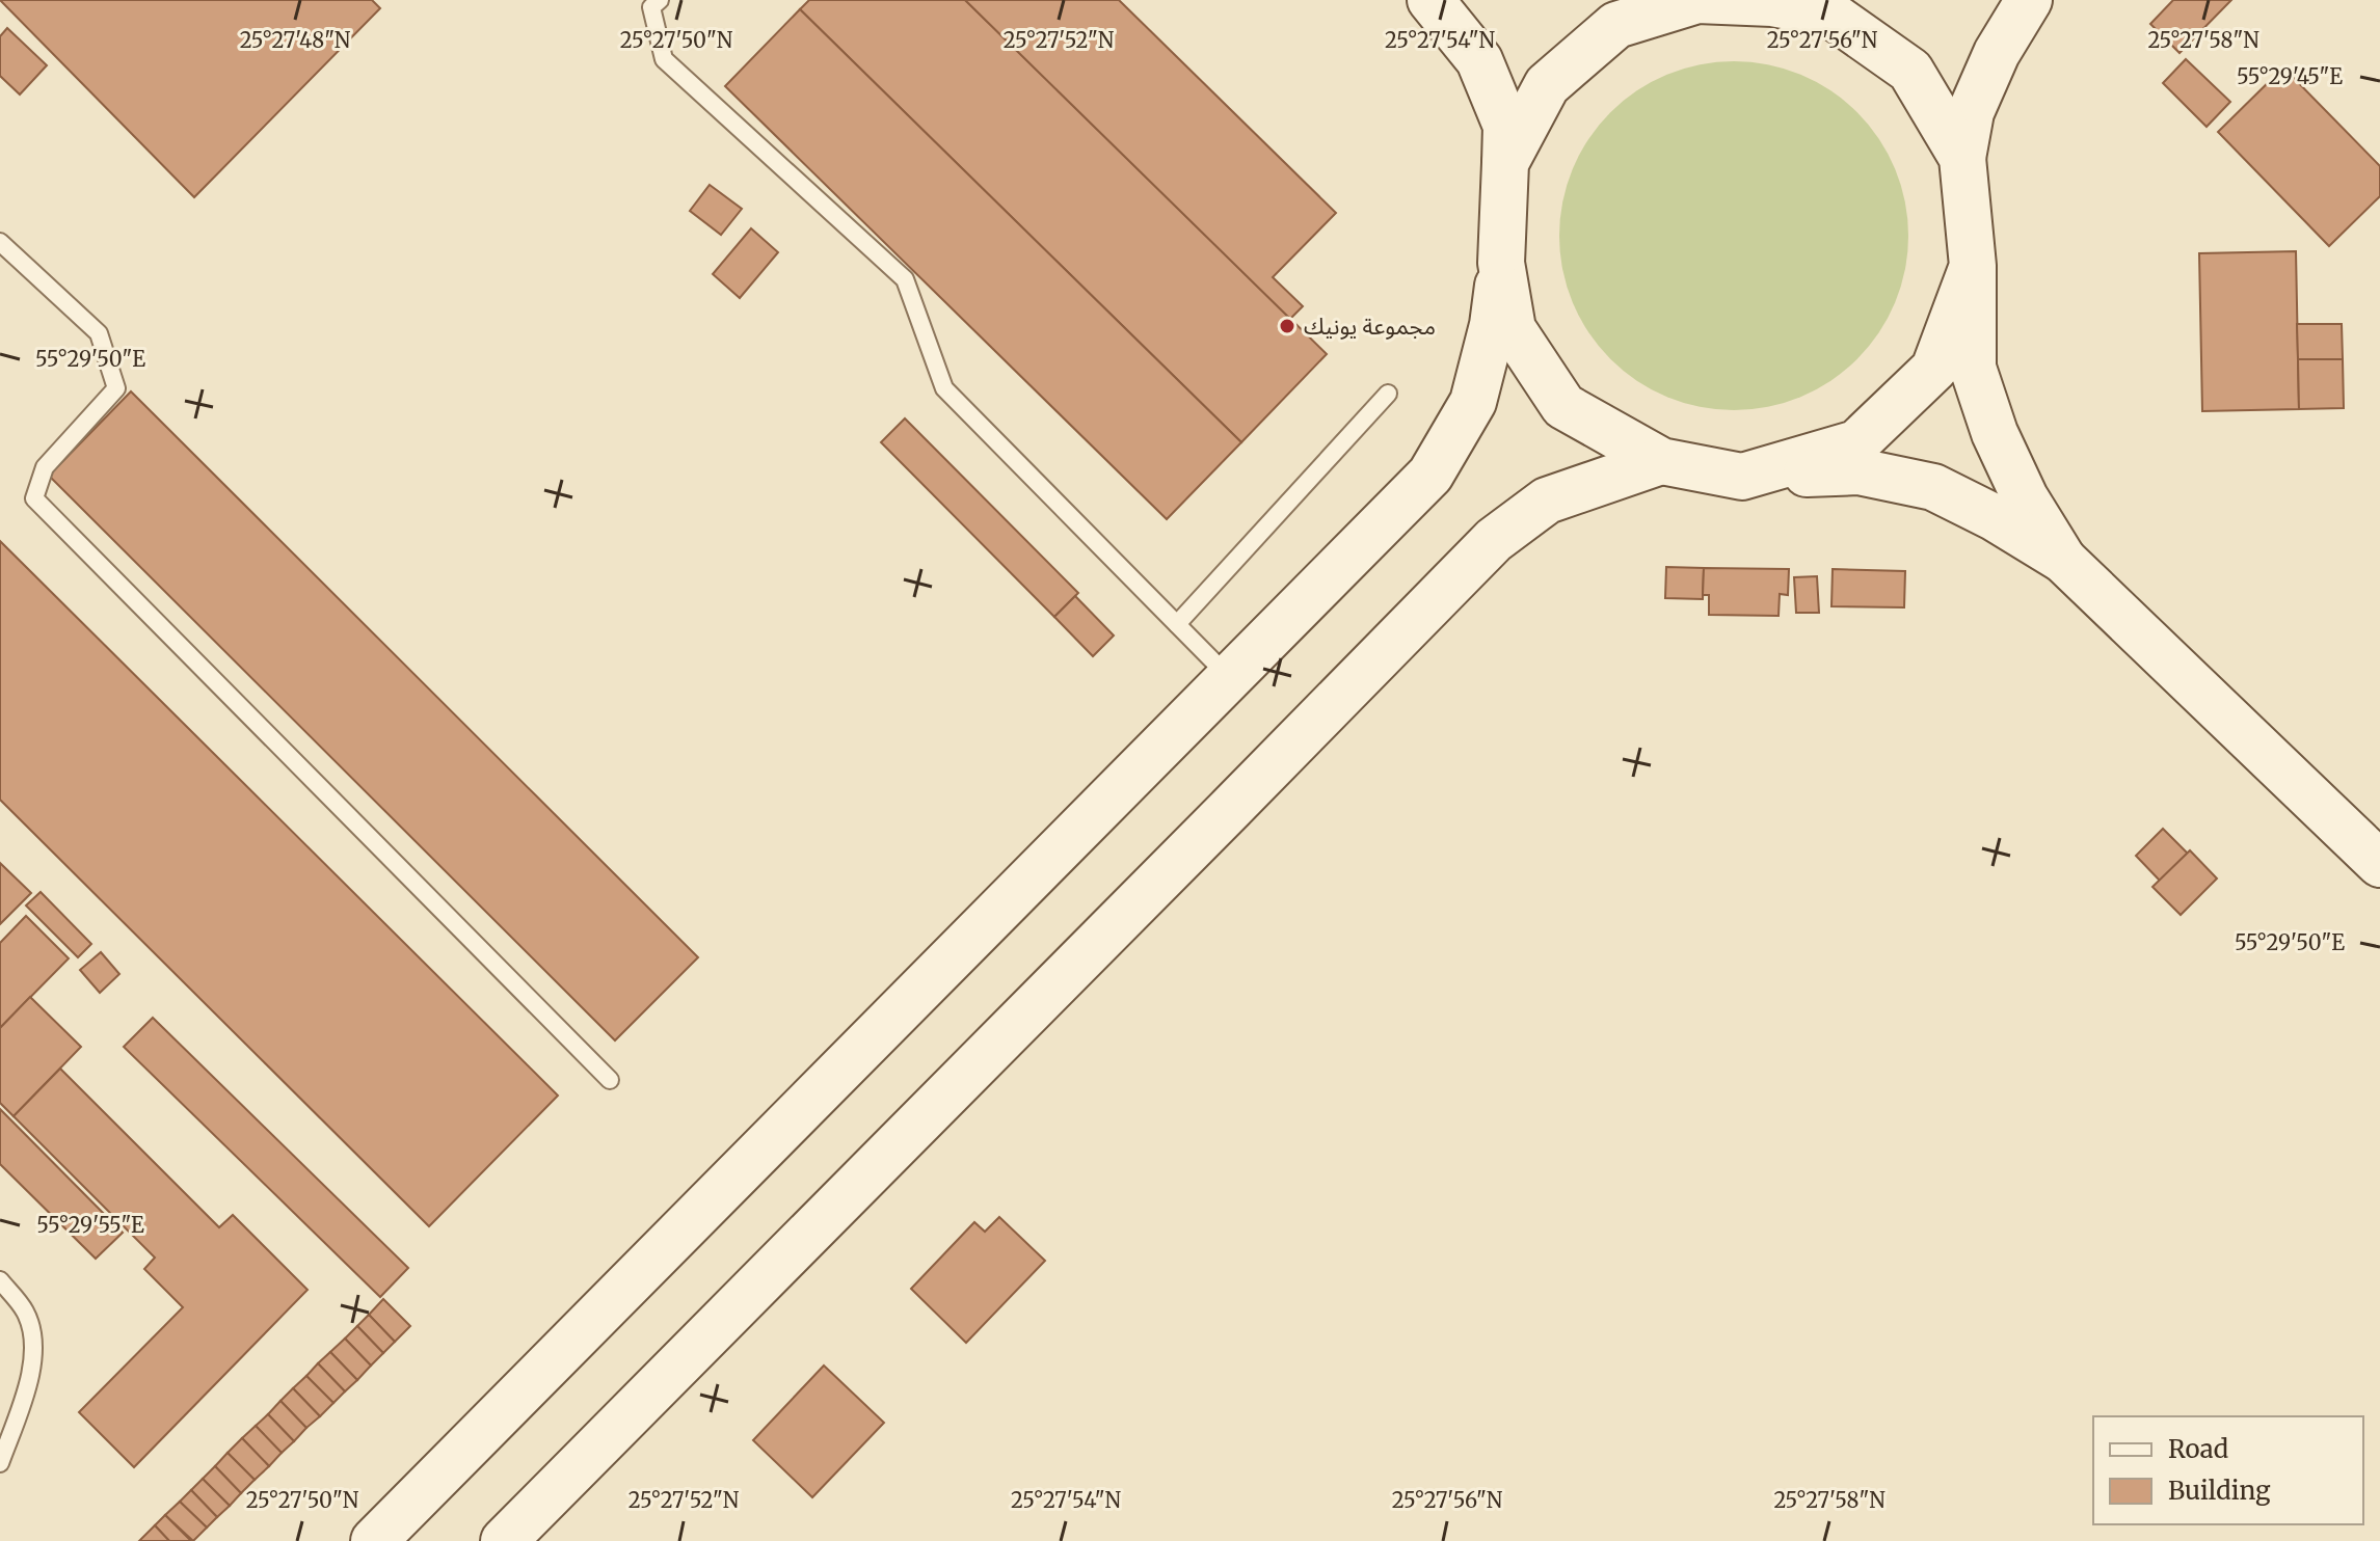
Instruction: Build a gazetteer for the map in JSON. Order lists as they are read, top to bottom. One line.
{"places":["مجموعة يونيك"],"legend":["Road","Building"],"coordinates":["25°27'48\"N","25°27'50\"N","25°27'52\"N","25°27'54\"N","25°27'56\"N","25°27'58\"N","55°29'45\"E","55°29'50\"E","55°29'55\"E"]}
